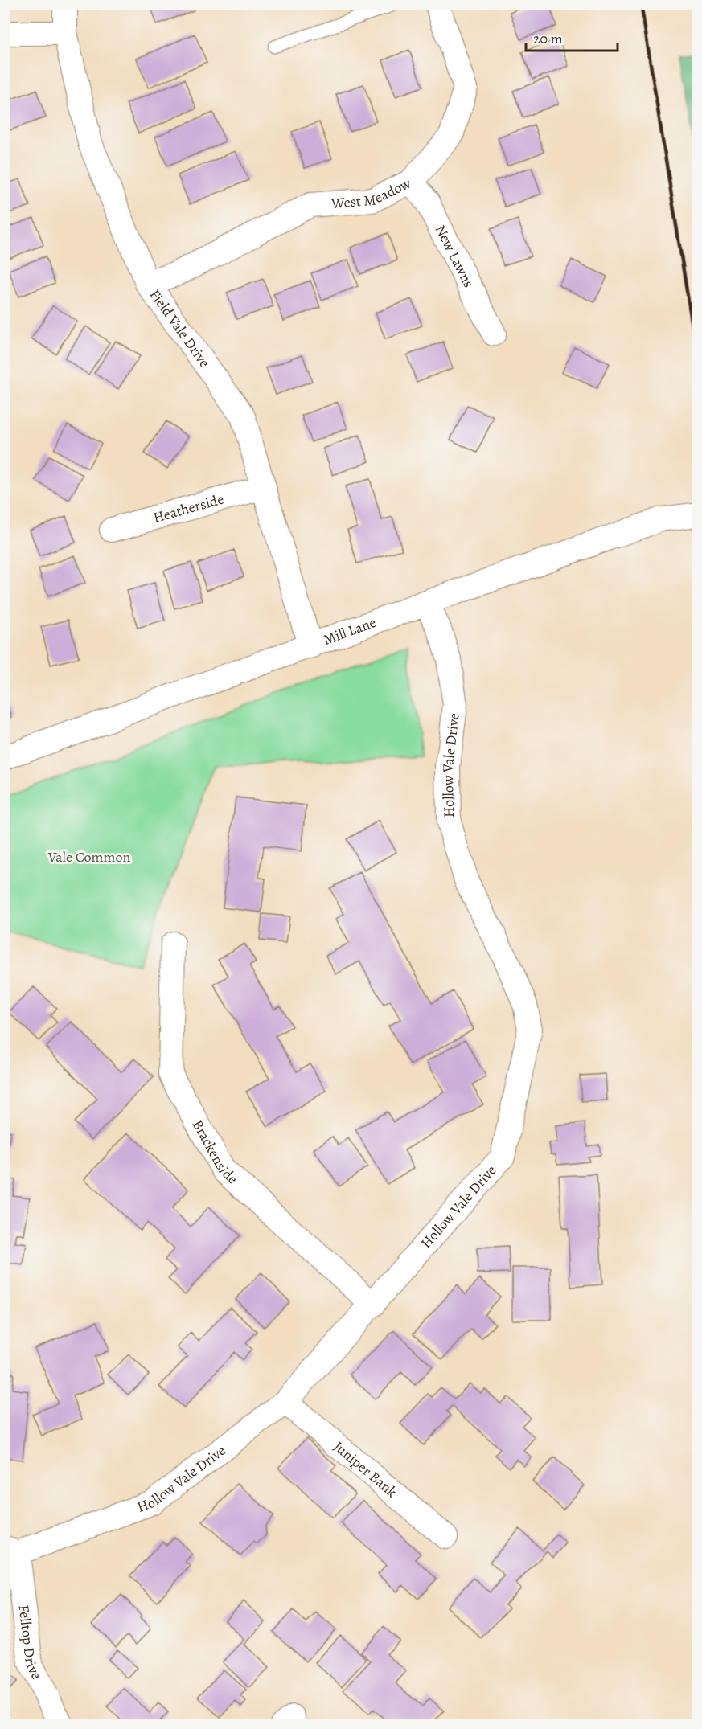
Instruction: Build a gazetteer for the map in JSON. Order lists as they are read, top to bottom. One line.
{"streets":{"street":["West Meadow","New Lawns","Field Vale Drive","Heatherside","Mill Lane","Hollow Vale Drive","Brackenside","Juniper Bank","Felltop Drive"]},"crossings":[["West Meadow","New Lawns"],["West Meadow","Field Vale Drive"],["Field Vale Drive","Heatherside"],["Field Vale Drive","Mill Lane"],["Mill Lane","Hollow Vale Drive"],["Hollow Vale Drive","Brackenside"],["Hollow Vale Drive","Juniper Bank"],["Hollow Vale Drive","Felltop Drive"]],"parks":["Vale Common"],"scale_bar":"20 m"}
